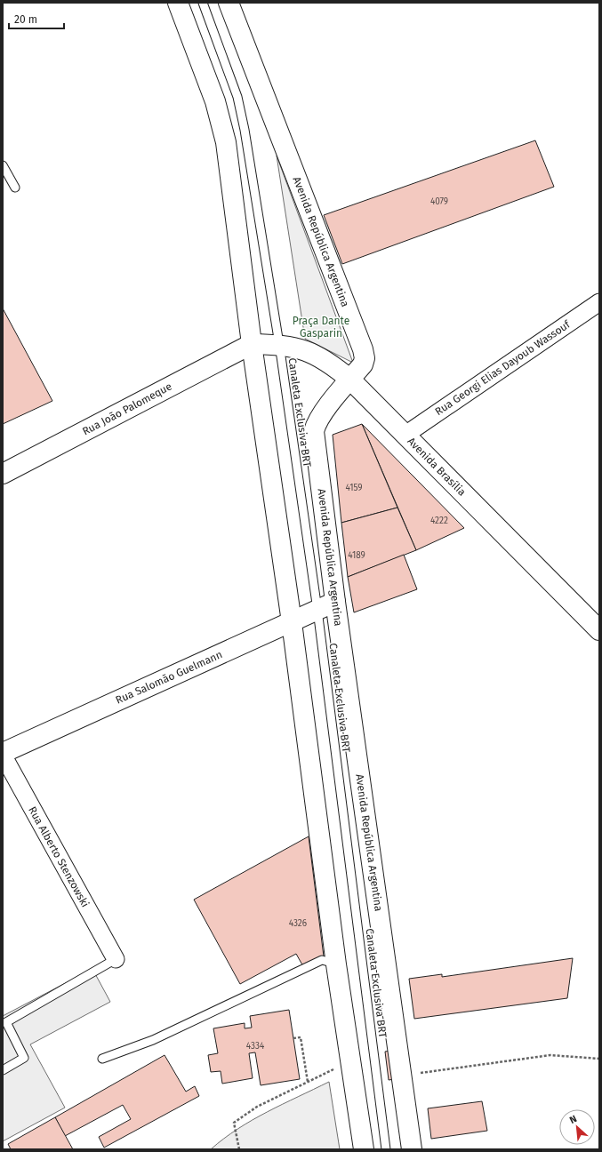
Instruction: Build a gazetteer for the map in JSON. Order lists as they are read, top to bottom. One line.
{"streets":{"street":["Avenida República Argentina","Rua Georgi Elias Dayoub Wassouf","Rua João Palomeque","Avenida Brasília","Rua Salomão Guelmann","Rua Alberto Stenzowski"],"lane":["Canaleta Exclusiva BRT"]},"crossings":[["Avenida República Argentina","Avenida Brasília"],["Avenida República Argentina","Rua Salomão Guelmann"],["Rua Georgi Elias Dayoub Wassouf","Avenida Brasília"],["Rua João Palomeque","Avenida Brasília"],["Canaleta Exclusiva BRT","Avenida Brasília"],["Canaleta Exclusiva BRT","Rua Salomão Guelmann"],["Rua Salomão Guelmann","Rua Alberto Stenzowski"]],"parks":["Praça Dante Gasparin"],"house_numbers":["4079","4159","4222","4189","4326","4334"],"scale_bar":"20 m","north":"top left"}
